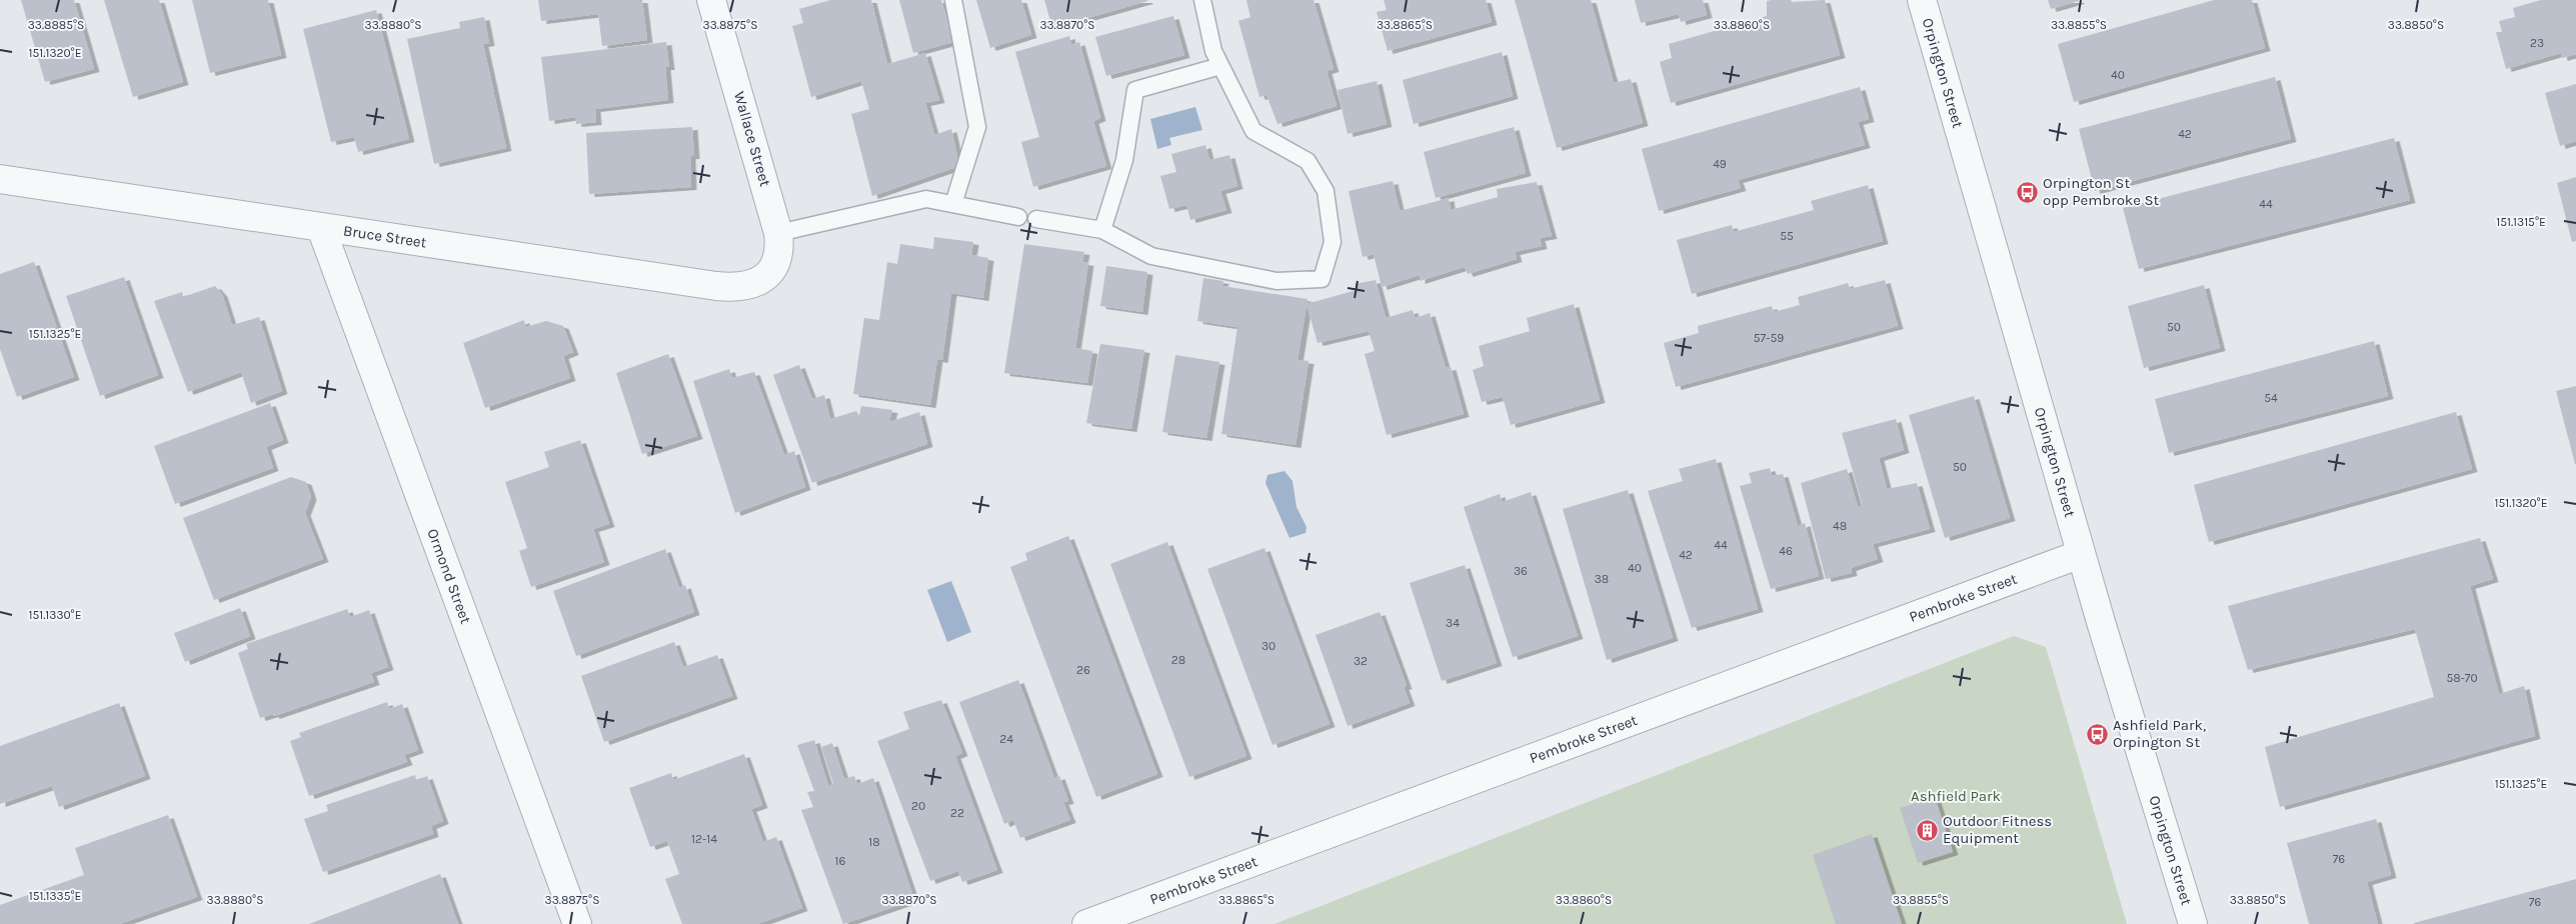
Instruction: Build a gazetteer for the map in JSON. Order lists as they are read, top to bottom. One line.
{"streets":{"street":["Orpington Street","Wallace Street","Bruce Street","Ormond Street","Pembroke Street"]},"crossings":[["Orpington Street","Pembroke Street"],["Wallace Street","Bruce Street"],["Bruce Street","Ormond Street"]],"parks":["Ashfield Park"],"places":{"bus stop":["Orpington St opp Pembroke St","Ashfield Park, Orpington St"],"building":["Outdoor Fitness Equipment"]},"house_numbers":["23","40","42","49","44","55","50","57-59","54","50","48","44","46","42","40","36","38","34","30","28","32","26","58-70","24","20","22","12-14","18","76","16","76"],"coordinates":["33.8885°S","33.8875°S","33.8855°S","33.8850°S","33.8880°S","33.8870°S","33.8865°S","33.8860°S","151.1320°E","151.1315°E","151.1325°E","151.1330°E","151.1335°E"]}
